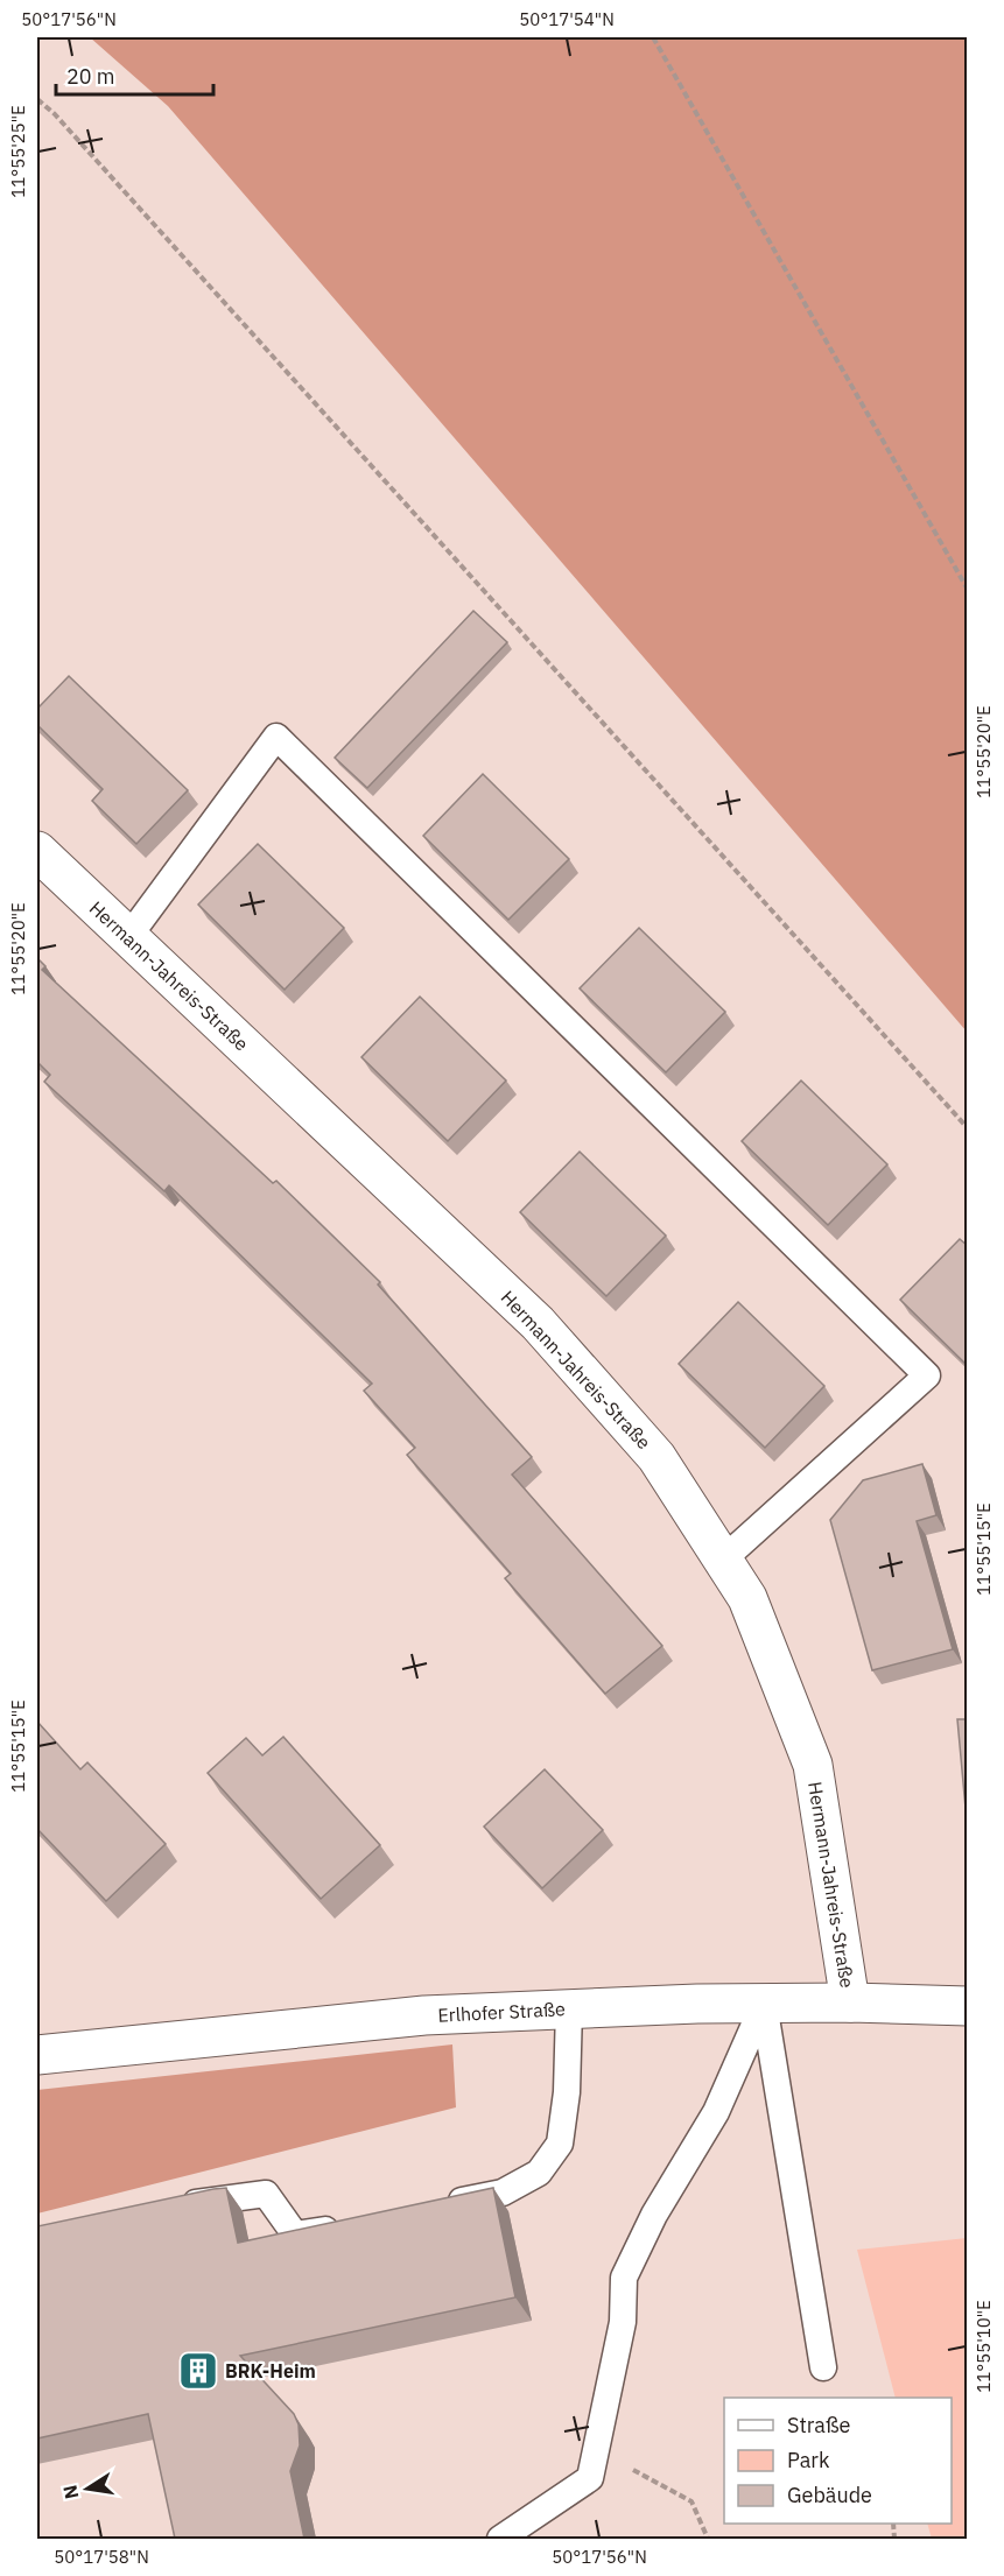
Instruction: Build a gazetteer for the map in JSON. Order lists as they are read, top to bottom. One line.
{"streets":{"street":["Hermann-Jahreis-Straße","Erlhofer Straße"]},"crossings":[["Hermann-Jahreis-Straße","Erlhofer Straße"]],"places":{"building":["BRK-Heim"]},"legend":["Straße","Park","Gebäude"],"scale_bar":"20 m","north":"left","coordinates":["50°17'56\"N","50°17'54\"N","11°55'25\"E","11°55'20\"E","11°55'15\"E","11°55'10\"E","50°17'58\"N"]}
